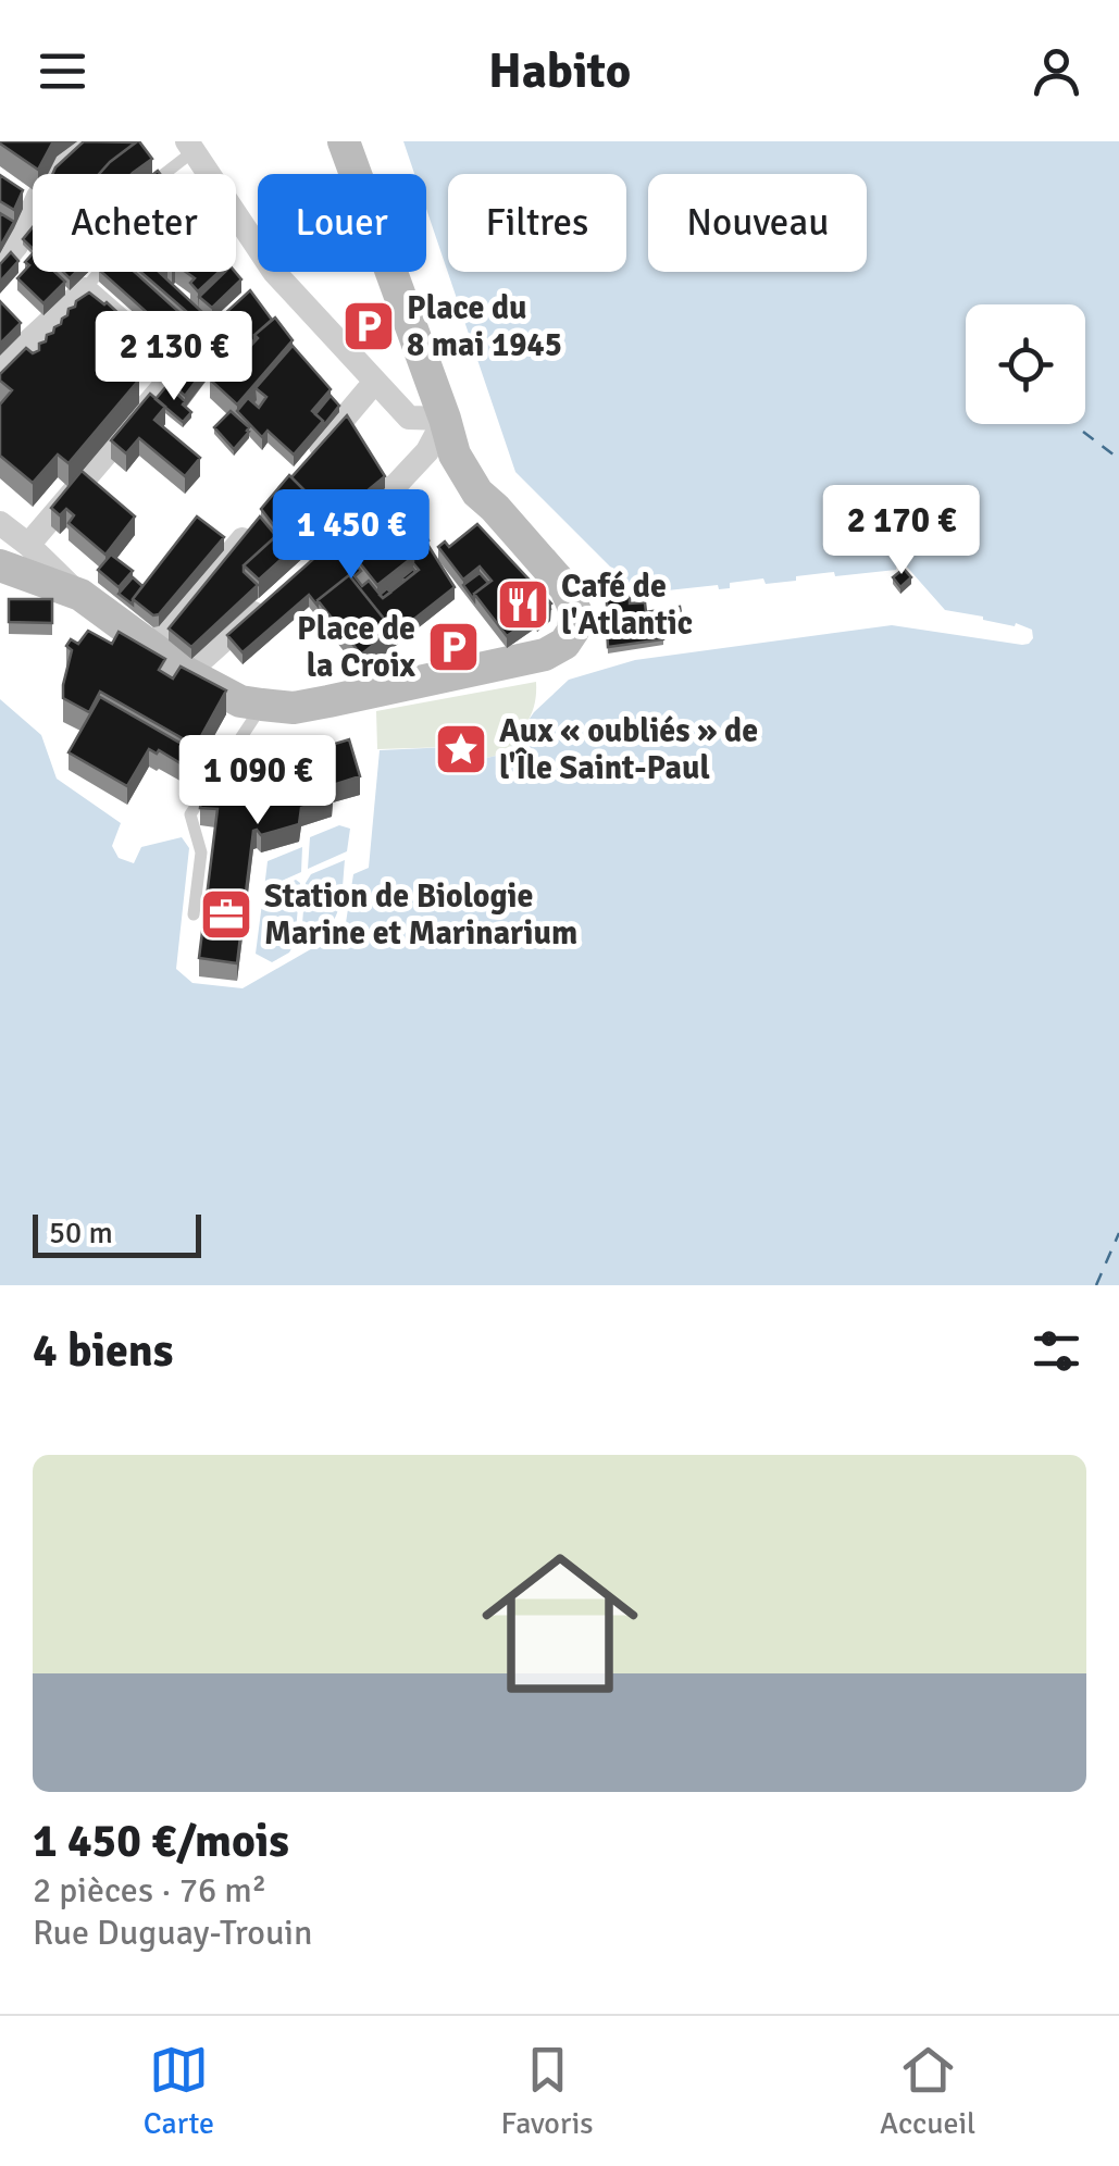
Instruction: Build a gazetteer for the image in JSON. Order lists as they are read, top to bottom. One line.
{"places":{"parking":["Place du 8 mai 1945","Place de la Croix"],"restaurant":["Café de l'Atlantic"],"place":["Aux « oubliés » de l'Île Saint-Paul"],"office":["Station de Biologie Marine et Marinarium"]},"scale_bar":"50 m","page":{"header":"Habito","chip":["Acheter","Louer","Filtres","Nouveau"],"price":["2 130 €","2 170 €","1 450 €","1 090 €"],"scale":"50 m","heading":"4 biens","list":[{"name":"1 450 €/mois","note":"2 pièces · 76 m² · Rue Duguay-Trouin"}],"tabs":["Carte","Favoris","Accueil"]}}
